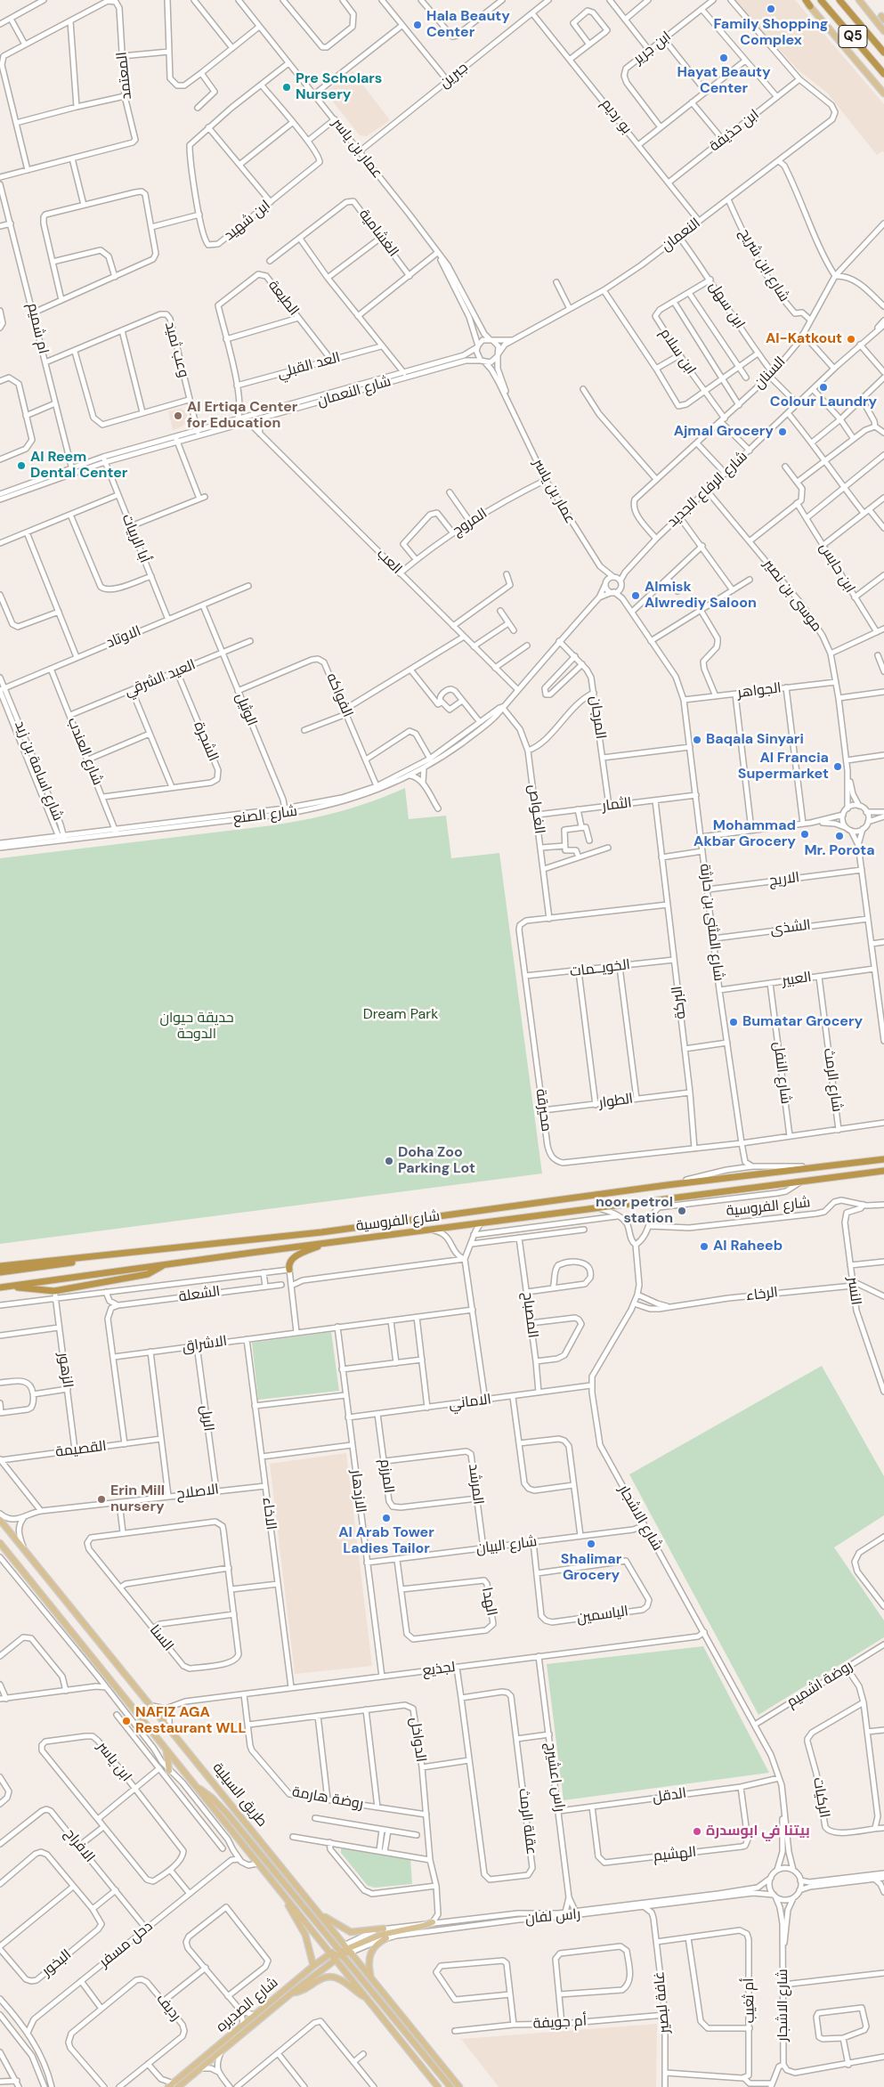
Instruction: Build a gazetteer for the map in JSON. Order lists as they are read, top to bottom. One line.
{"streets":{"highway":["Q5","شارع الفروسية"],"main road":["طريق السيلية","شارع الصديره"],"street":["ابن جرير","المعتمد","جبرين","بو رديم","ابن حذيفة","عمار بن ياسر","ابن شهيد","الغشامية","النعمان","شارع ابن شريح","الطبعة","ابن سهل","ام شميم","وعب ثميد","ابن سلام","العد القبلي","السنان","شارع النعمان","شارع الرفاع الجديد","المروج","أبا الربيات","العب","ابن حابس","موسى بن نصير","الاوتاد","العيد الشرقي","الجواهر","الفواكه","الوثيل","المرجان","الشجرة","شارع العندب","شارع اسامة بن زيد","الثمار","الغـواص","شارع الصنع","الاريج","شارع المثنى بن حارثة","الشذى","الخويــمات","العبير","البركة","شارع النفل","شارع الرمث","الطوار","محيرقة","النسر","الشعلة","الرخاء","المصباح","الاشراق","الزهور","الاماني","الربل","القصيمة","المرزم","المرشد","الازدهار","الاصلاح","الاخاء","شارع الاشجار","شارع البيان","الهدا","الياسمين","السنا","لجذيع","روضة اشميم","الدواخل","ابن ياسر","راس اعشيرج","الدقل","الركيات","روضة هارمة","عقلة الرمث","الافراح","الهشيم","راس لفان","دحل مسفر","البخور","أم ثغيب","غافة لبصير","رديف","أم جويفة"]},"crossings":[["جبرين","بو رديم"],["جبرين","عمار بن ياسر"],["بو رديم","ابن حذيفة"],["بو رديم","النعمان"],["ابن حذيفة","النعمان"],["عمار بن ياسر","ابن شهيد"],["عمار بن ياسر","النعمان"],["عمار بن ياسر","شارع النعمان"],["عمار بن ياسر","شارع الرفاع الجديد"],["عمار بن ياسر","المروج"],["عمار بن ياسر","شارع الصنع"],["عمار بن ياسر","شارع المثنى بن حارثة"],["النعمان","شارع ابن شريح"],["النعمان","ابن سهل"],["النعمان","شارع النعمان"],["شارع ابن شريح","السنان"],["الطبعة","العد القبلي"],["الطبعة","شارع النعمان"],["الطبعة","العب"],["ابن سهل","ابن سلام"],["ابن سهل","السنان"],["ام شميم","وعب ثميد"],["ام شميم","شارع النعمان"],["وعب ثميد","شارع النعمان"],["ابن سلام","السنان"],["ابن سلام","شارع الرفاع الجديد"],["السنان","شارع الرفاع الجديد"],["شارع النعمان","أبا الربيات"],["شارع النعمان","العب"],["شارع الرفاع الجديد","موسى بن نصير"],["شارع الرفاع الجديد","شارع الصنع"],["شارع الرفاع الجديد","شارع المثنى بن حارثة"],["المروج","العب"],["أبا الربيات","الاوتاد"],["العب","شارع الصنع"],["موسى بن نصير","الجواهر"],["الاوتاد","الوثيل"],["الاوتاد","شارع العندب"],["الاوتاد","شارع اسامة بن زيد"],["العيد الشرقي","الوثيل"],["العيد الشرقي","الشجرة"],["العيد الشرقي","شارع العندب"],["الجواهر","شارع المثنى بن حارثة"],["الفواكه","الوثيل"],["الفواكه","شارع الصنع"],["الوثيل","شارع الصنع"],["المرجان","الثمار"],["المرجان","شارع الصنع"],["الشجرة","شارع العندب"],["شارع العندب","شارع الصنع"],["شارع اسامة بن زيد","شارع الصنع"],["الثمار","الغـواص"],["الثمار","شارع المثنى بن حارثة"],["الثمار","البركة"],["الغـواص","شارع الصنع"],["الغـواص","محيرقة"],["شارع الصنع","شارع المثنى بن حارثة"],["الاريج","شارع المثنى بن حارثة"],["شارع المثنى بن حارثة","الشذى"],["شارع المثنى بن حارثة","العبير"],["الخويــمات","البركة"],["الخويــمات","محيرقة"],["العبير","شارع النفل"],["العبير","شارع الرمث"],["البركة","الطوار"],["البركة","محيرقة"],["الطوار","محيرقة"],["شارع الفروسية","النسر"],["النسر","الرخاء"],["الرخاء","شارع الاشجار"],["المصباح","الاماني"],["الاشراق","الربل"],["الاشراق","الازدهار"],["الاشراق","الاخاء"],["الزهور","القصيمة"],["الاماني","المرزم"],["الاماني","الازدهار"],["الاماني","شارع الاشجار"],["الربل","الاصلاح"],["المرزم","المرشد"],["المرشد","شارع البيان"],["الازدهار","شارع البيان"],["الازدهار","لجذيع"],["الاصلاح","الاخاء"],["الاخاء","لجذيع"],["شارع الاشجار","شارع البيان"],["شارع الاشجار","لجذيع"],["شارع الاشجار","روضة اشميم"],["شارع الاشجار","الدقل"],["شارع الاشجار","راس لفان"],["شارع البيان","الهدا"],["شارع البيان","الياسمين"],["لجذيع","راس اعشيرج"],["لجذيع","طريق السيلية"],["لجذيع","روضة هارمة"],["لجذيع","عقلة الرمث"],["الدواخل","روضة هارمة"],["الدواخل","راس لفان"],["راس اعشيرج","الدقل"],["راس اعشيرج","راس لفان"],["طريق السيلية","راس لفان"],["طريق السيلية","شارع الصديره"],["الدقل","الهشيم"],["الافراح","دحل مسفر"],["أم ثغيب","غافة لبصير"],["غافة لبصير","أم جويفة"]],"parks":["Dream Park","حديقة حيوان الدوحة"],"places":["Family Shopping Complex","Hala Beauty Center","Hayat Beauty Center","Pre Scholars Nursery","Al-Katkout","Colour Laundry","Al Ertiqa Center for Education","Ajmal Grocery","Al Reem Dental Center","Almisk Alwrediy Saloon","Baqala Sinyari","Al Francia Supermarket","Mohammad Akbar Grocery","Mr. Porota","Bumatar Grocery","Doha Zoo Parking Lot","noor petrol station","Al Raheeb","Erin Mill nursery","Al Arab Tower Ladies Tailor","Shalimar Grocery","NAFIZ AGA Restaurant WLL","بيتنا في ابوسدرة"]}
